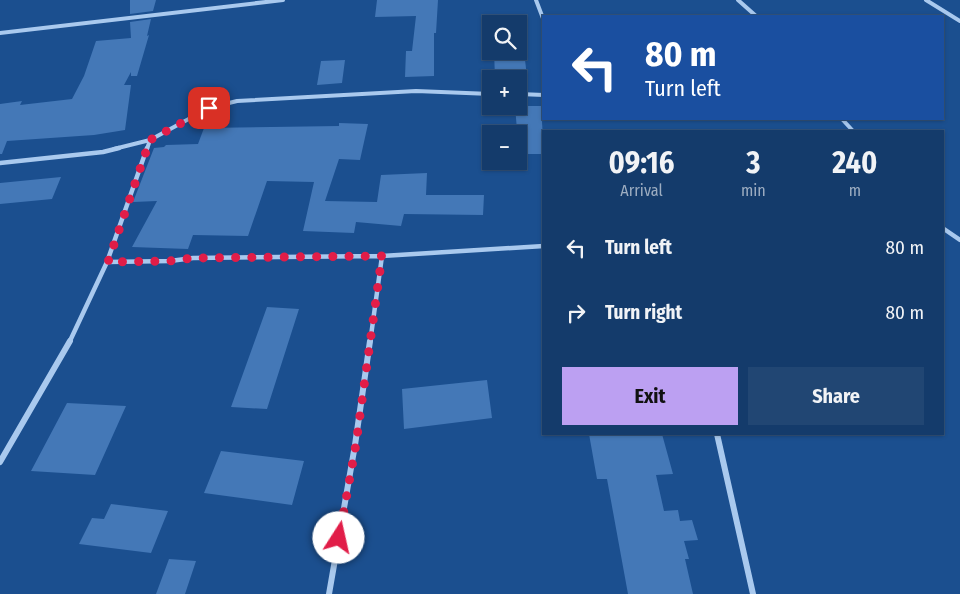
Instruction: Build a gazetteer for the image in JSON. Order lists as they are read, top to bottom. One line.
{"page":{"map_buttons":["+","−"],"turn":["80 m","Turn left"],"eta":["09:16","Arrival","3","min","240","m"],"list":[{"name":"Turn left","value":"80 m"},{"name":"Turn right","value":"80 m"}],"buttons":["Exit","Share"]}}
